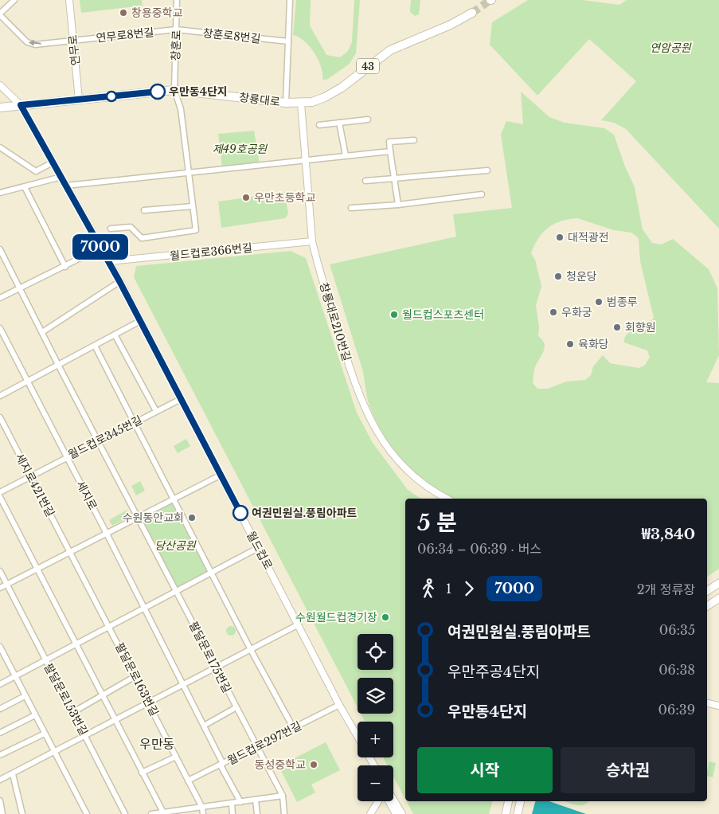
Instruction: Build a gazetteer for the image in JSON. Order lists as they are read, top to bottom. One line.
{"streets":{"main road":["43","창룡대로"],"street":["연무로8번길","창훈로8번길","창훈로","연무로","월드컵로366번길","창룡대로210번길","월드컵로345번길","세지로421번길","세지로","월드컵로","팔달문로175번길","팔달문로163번길","팔달문로153번길","월드컵로297번길"]},"crossings":[["연무로8번길","창훈로8번길"],["연무로8번길","창훈로"],["연무로8번길","연무로"],["창훈로8번길","창훈로"],["창훈로","창룡대로"],["연무로","창룡대로"],["창룡대로","창룡대로210번길"],["창룡대로","월드컵로"],["월드컵로366번길","창룡대로210번길"],["월드컵로366번길","월드컵로"],["월드컵로345번길","세지로421번길"],["월드컵로345번길","세지로"],["월드컵로345번길","월드컵로"],["세지로421번길","팔달문로163번길"],["세지로","월드컵로297번길"],["월드컵로","월드컵로297번길"],["팔달문로175번길","월드컵로297번길"],["팔달문로163번길","월드컵로297번길"]],"one_way":["연무로8번길"],"districts":["우만동"],"parks":["연암공원","제49호공원","당산공원"],"places":["창용중학교","우만동4단지","우만초등학교","대적광전","청운당","범종루","우화궁","월드컵스포츠센터","회향원","육화당","여권민원실.풍림아파트","수원동안교회","수원월드컵경기장","동성중학교"],"lines":["bus line 7000"],"page":{"on_map":"7000","heading":["5 분","06:34 – 06:39 · 버스","₩3,840"],"legs":["1","7000","2개 정류장"],"list":[{"name":"여권민원실.풍림아파트","value":"06:35"},{"name":"우만주공4단지","value":"06:38"},{"name":"우만동4단지","value":"06:39"}],"map_buttons":["+","−"],"buttons":["시작","승차권"]}}
